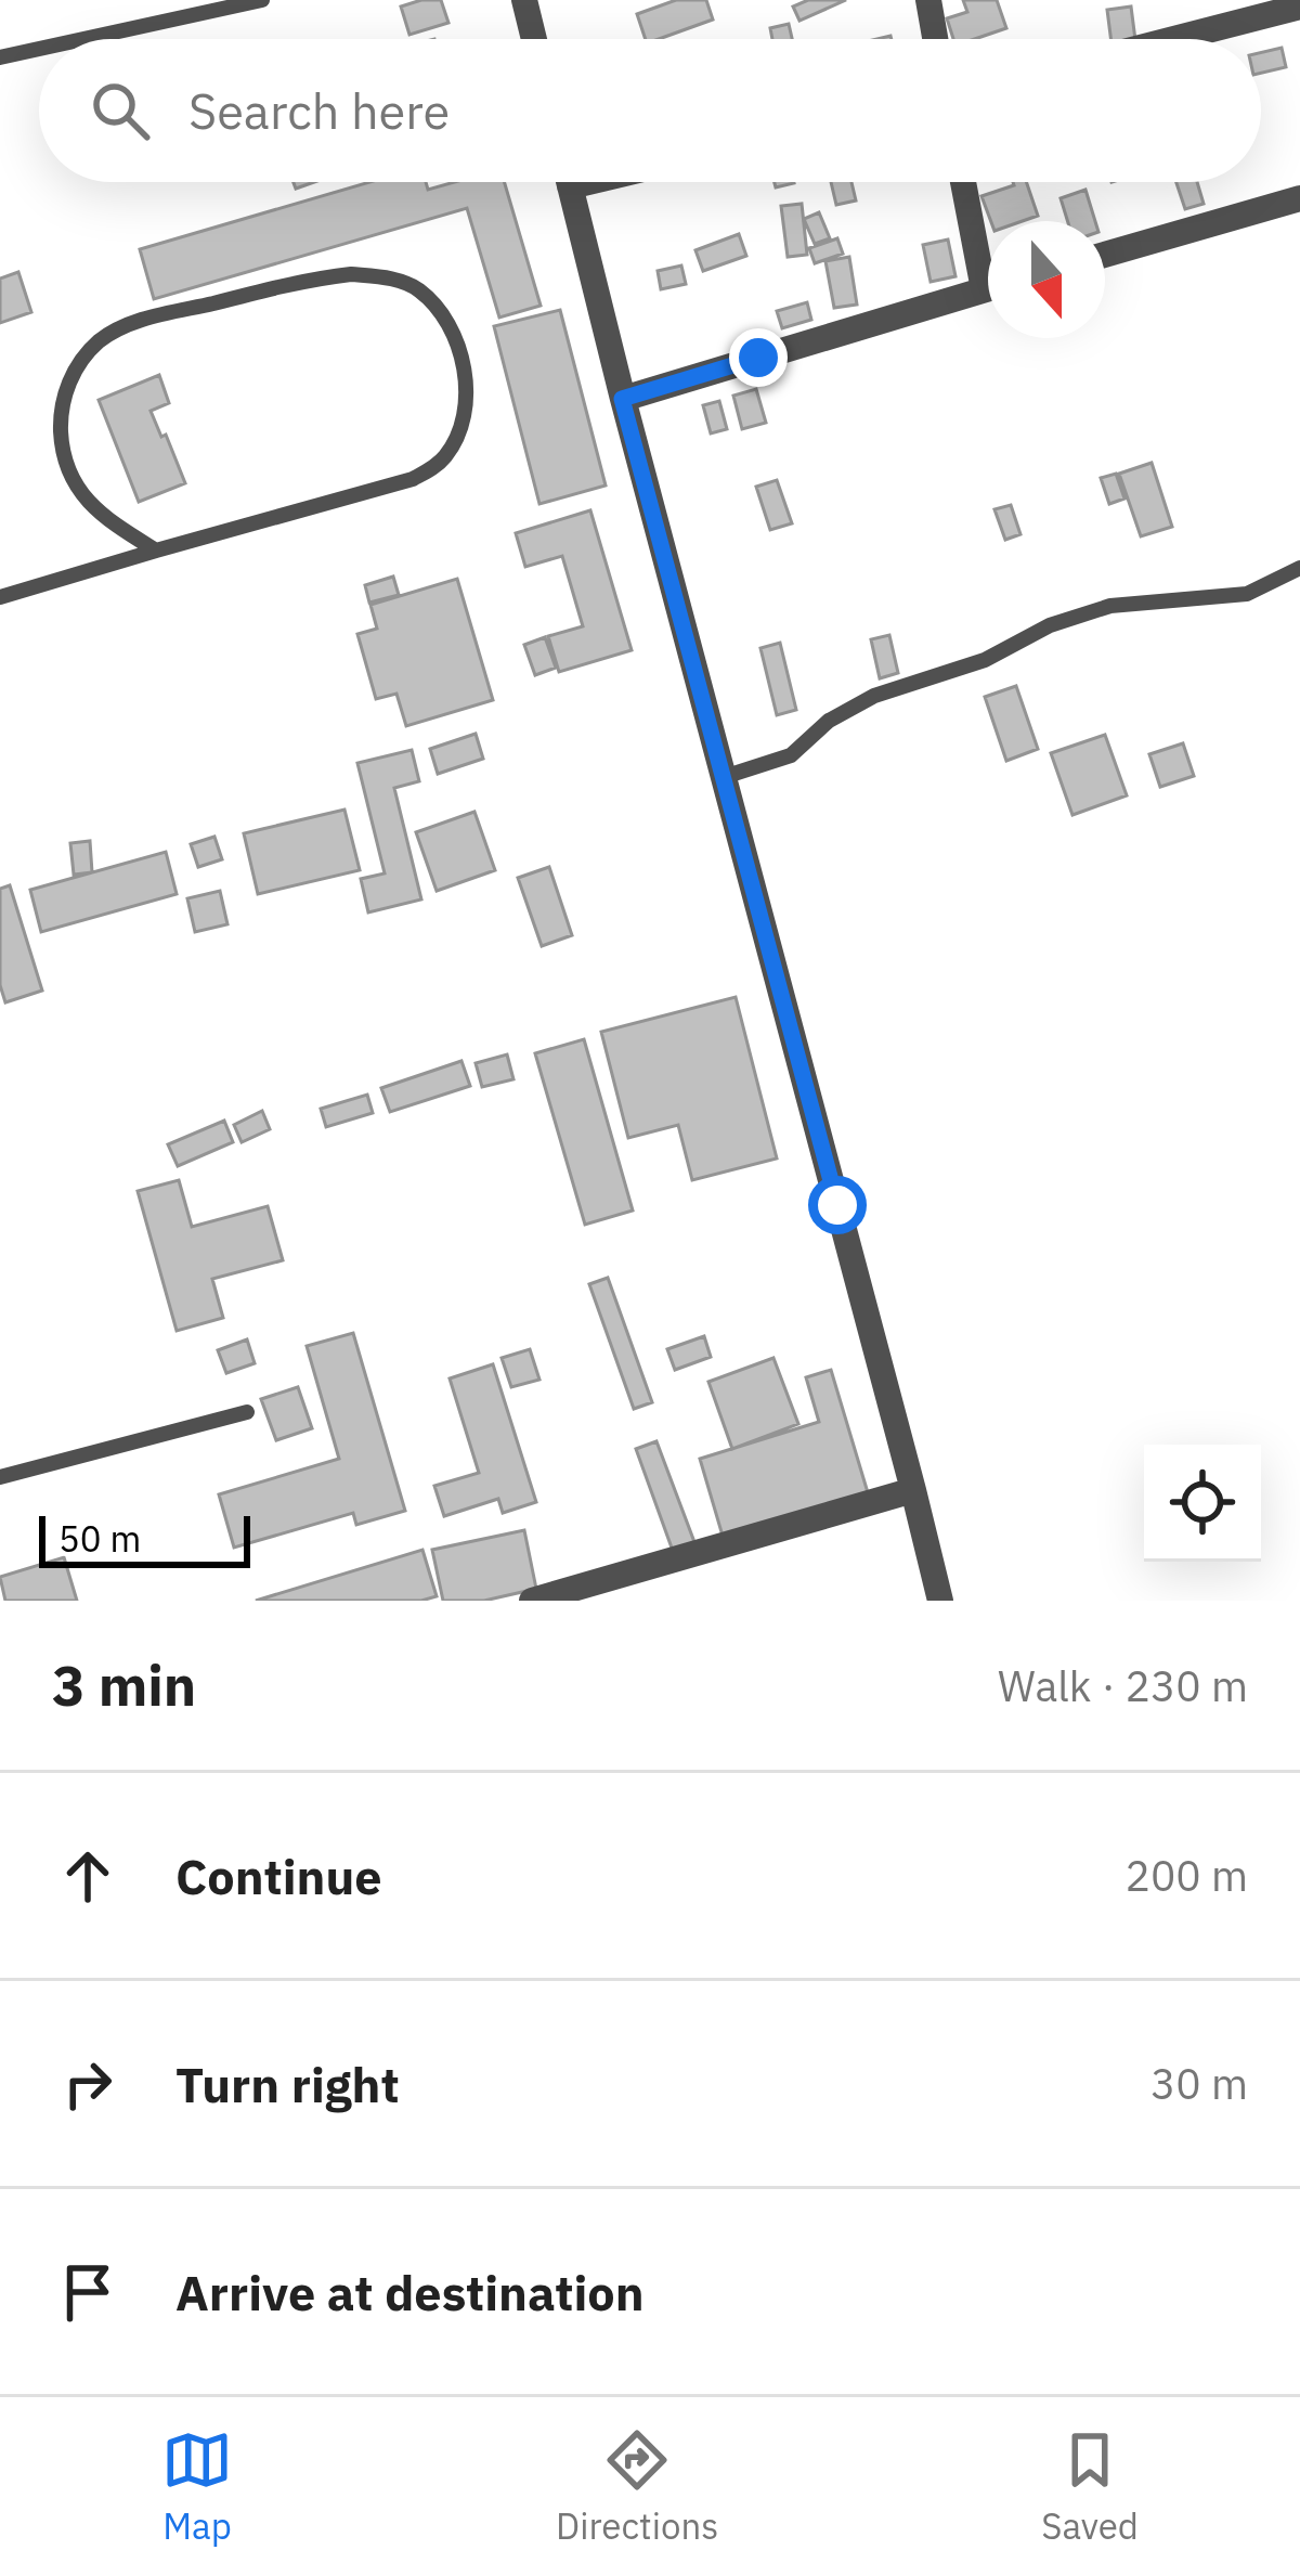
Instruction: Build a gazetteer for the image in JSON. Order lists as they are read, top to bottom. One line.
{"scale_bar":"50 m","north":"bottom","page":{"search":"Search here","scale":"50 m","heading":["3 min","Walk · 230 m"],"list":[["Continue","200 m"],["Turn right","30 m"],"Arrive at destination"],"nav":["Map","Directions","Saved"]}}
